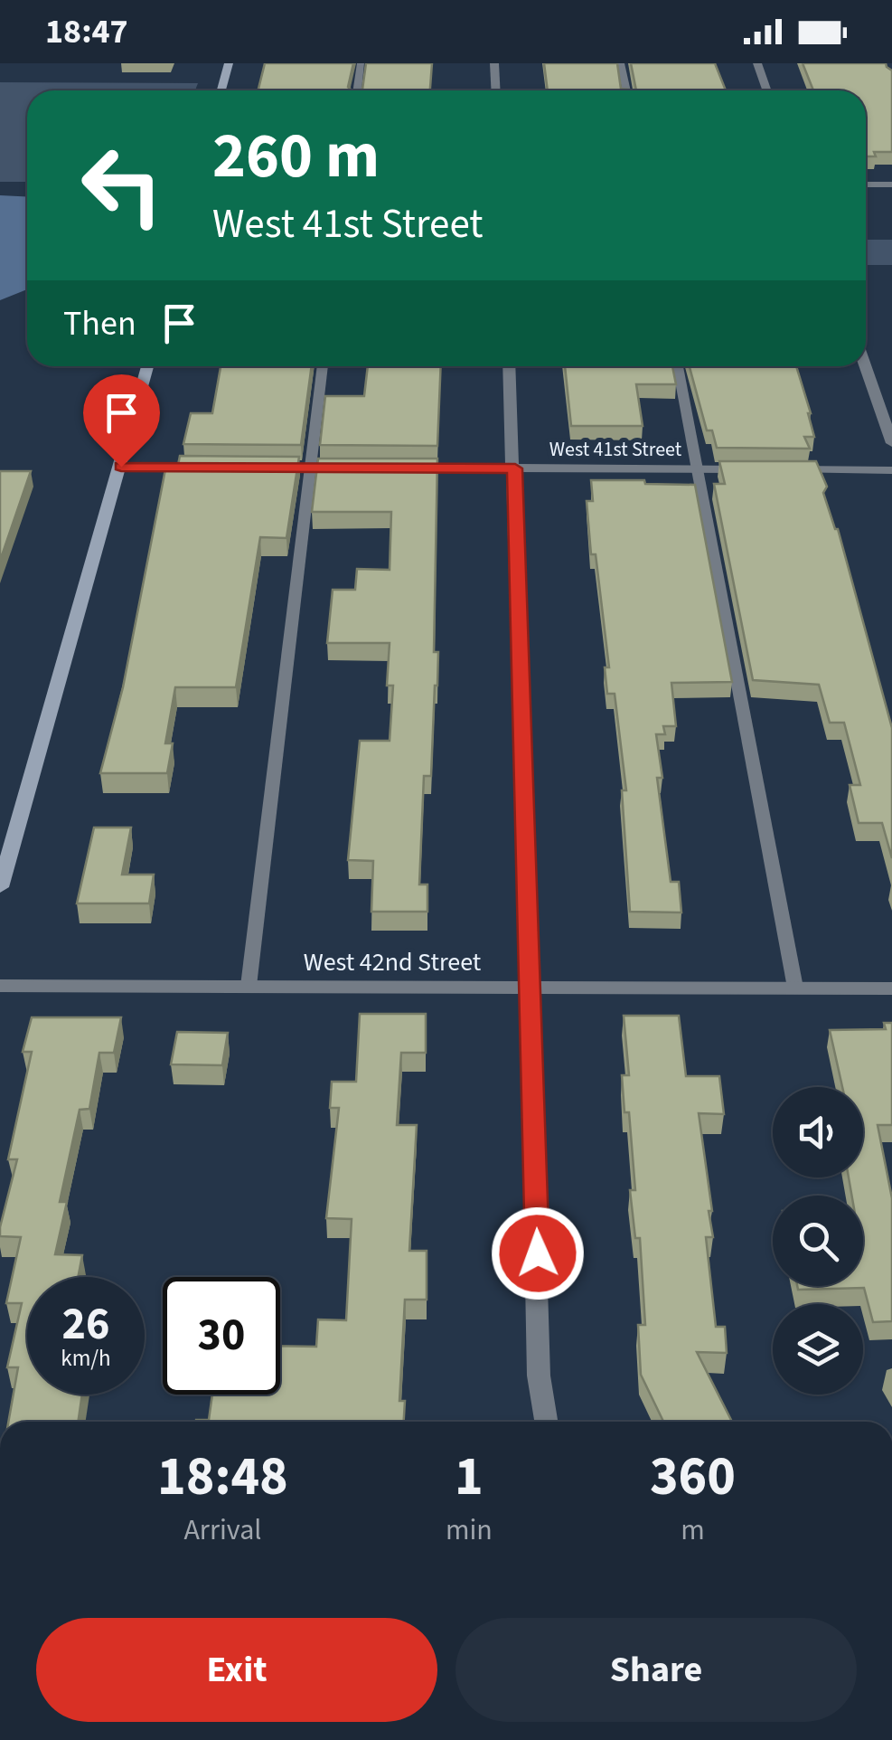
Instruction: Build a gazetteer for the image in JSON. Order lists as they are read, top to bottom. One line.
{"streets":{"street":["West 41st Street","West 42nd Street"]},"page":{"status":"18:47","turn":["260 m","West 41st Street"],"then":"Then","speed":"26 km/h","limit":"30","eta":["18:48","Arrival","1","min","360","m"],"buttons":["Exit","Share"]}}
